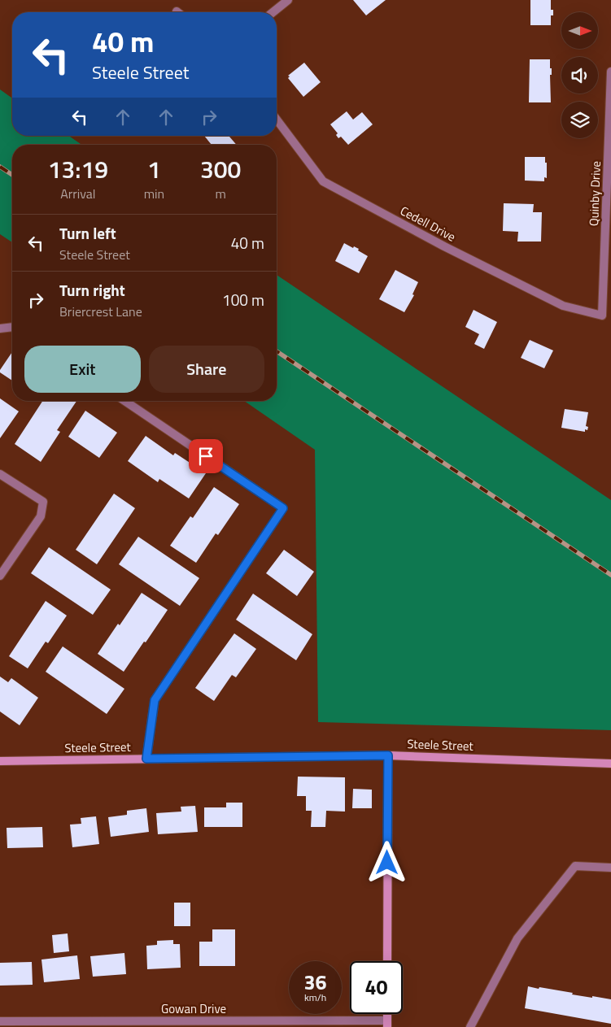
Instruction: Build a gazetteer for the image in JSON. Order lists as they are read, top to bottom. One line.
{"streets":{"street":["Quinby Drive","Cedell Drive","Steele Street","Gowan Drive"]},"crossings":[["Quinby Drive","Cedell Drive"]],"north":"right","page":{"turn":["40 m","Steele Street"],"eta":["13:19","Arrival","1","min","300","m"],"list":[{"name":"Turn left","note":"Steele Street","value":"40 m"},{"name":"Turn right","note":"Briercrest Lane","value":"100 m"}],"buttons":["Exit","Share"],"speed":"36 km/h","limit":"40"}}
